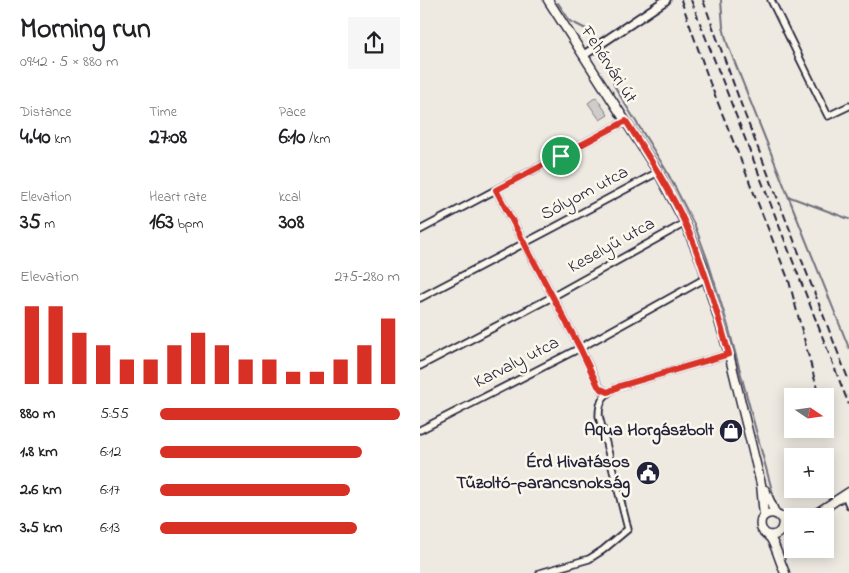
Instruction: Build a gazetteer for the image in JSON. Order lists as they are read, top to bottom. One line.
{"streets":{"main road":["Fehérvári út"],"street":["Sólyom utca","Keselyű utca","Karvaly utca"]},"crossings":[["Fehérvári út","Sólyom utca"],["Fehérvári út","Keselyű utca"],["Fehérvári út","Karvaly utca"]],"places":{"shop":["Aqua Horgászbolt"],"public building":["Érd Hivatásos Tűzoltó-parancsnokság"]},"north":"right","page":{"heading":["Morning run","09:42 · 5 × 880 m"],"stats":[["Distance","4.40 km"],["Time","27:08"],["Pace","6:10 /km"],["Elevation","35 m"],["Heart rate","163 bpm"],["kcal","308"]],"chart":["Elevation","275–280 m"],"map_buttons":["+","−"],"list":[{"name":"880 m","note":"5:55"},{"name":"1.8 km","note":"6:12"},{"name":"2.6 km","note":"6:17"},{"name":"3.5 km","note":"6:13"}]}}
